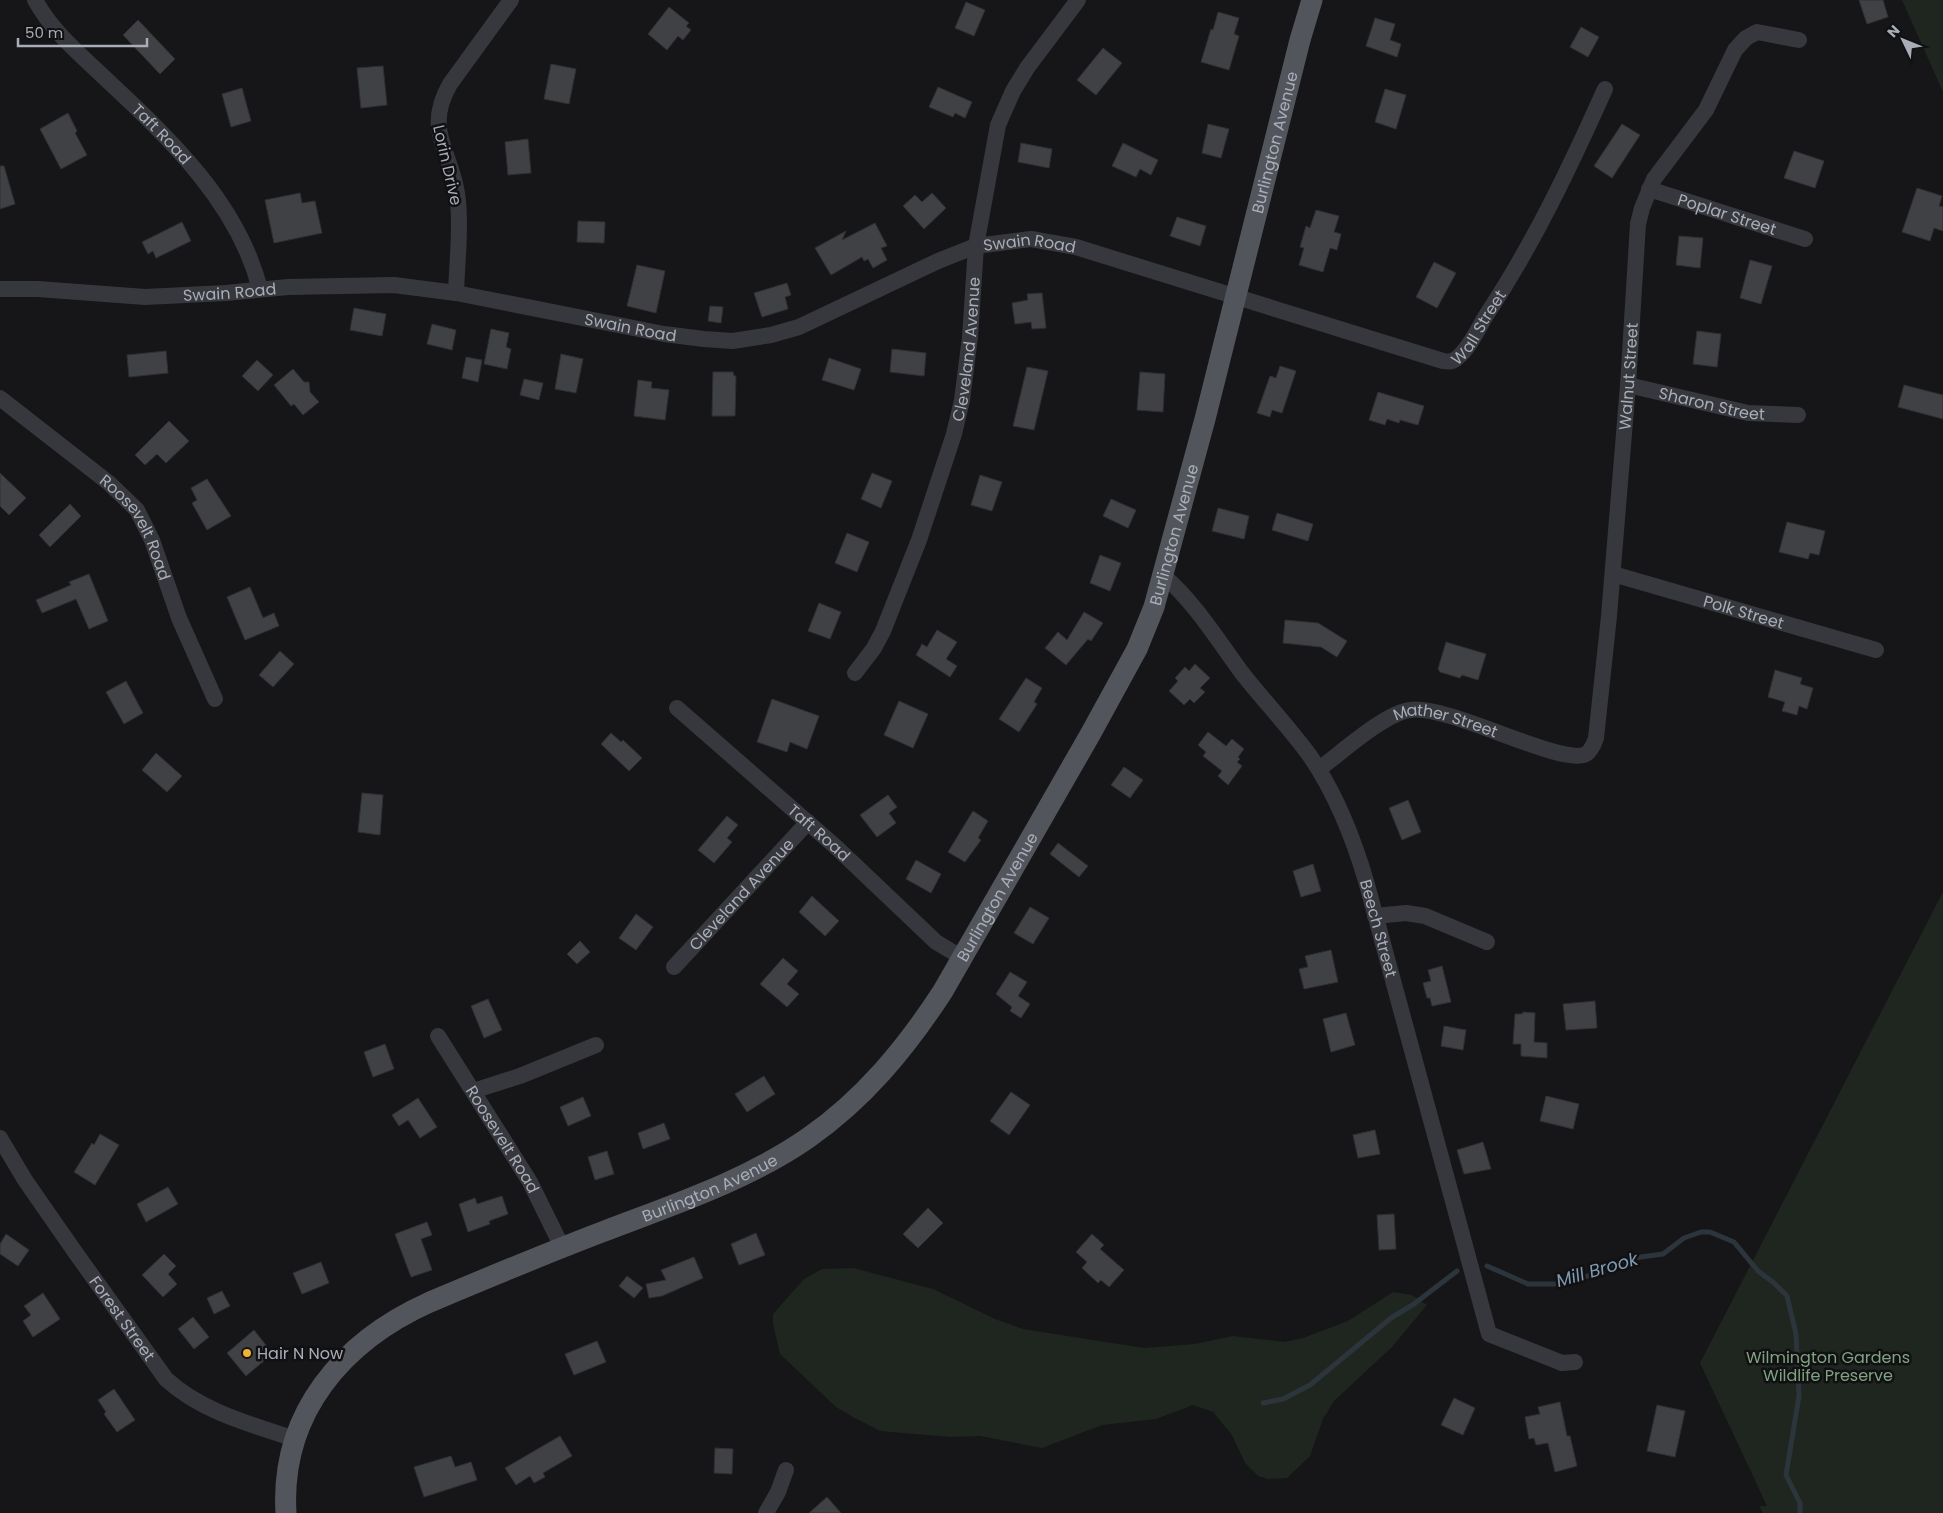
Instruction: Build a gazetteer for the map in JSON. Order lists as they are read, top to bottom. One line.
{"streets":{"main road":["Burlington Avenue"],"street":["Taft Road","Lorin Drive","Poplar Street","Swain Road","Wall Street","Cleveland Avenue","Walnut Street","Sharon Street","Roosevelt Road","Polk Street","Mather Street","Beech Street","Forest Street"]},"crossings":[["Taft Road","Burlington Avenue"],["Taft Road","Swain Road"],["Taft Road","Cleveland Avenue"],["Burlington Avenue","Swain Road"],["Burlington Avenue","Wall Street"],["Burlington Avenue","Roosevelt Road"],["Burlington Avenue","Beech Street"],["Burlington Avenue","Forest Street"],["Lorin Drive","Swain Road"],["Poplar Street","Walnut Street"],["Swain Road","Wall Street"],["Swain Road","Cleveland Avenue"],["Walnut Street","Sharon Street"],["Walnut Street","Polk Street"],["Walnut Street","Mather Street"],["Mather Street","Beech Street"]],"water":["Mill Brook"],"parks":["Wilmington Gardens Wildlife Preserve"],"places":["Hair N Now"],"scale_bar":"50 m","north":"top left"}
